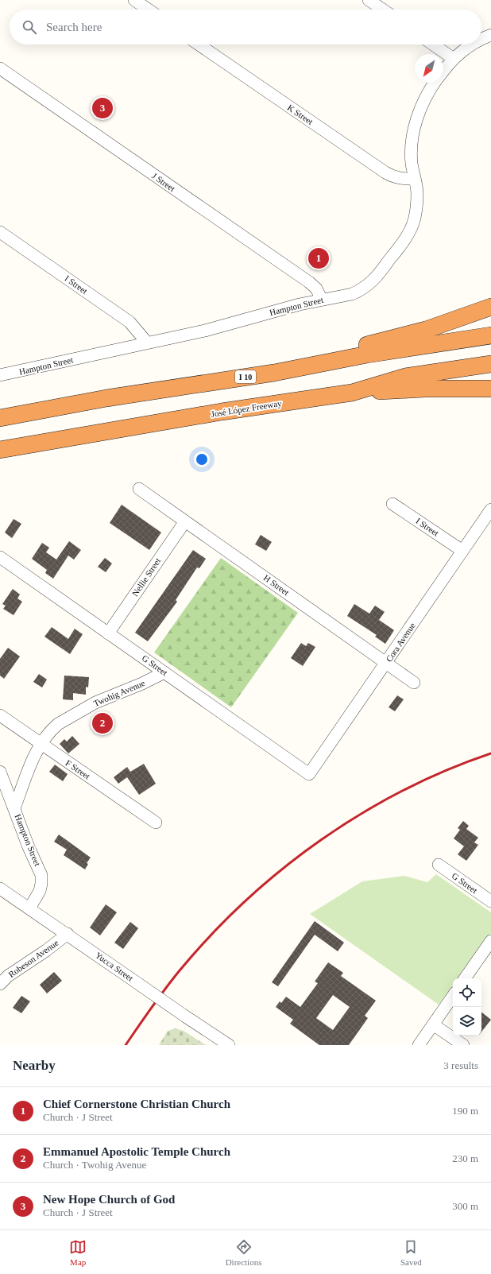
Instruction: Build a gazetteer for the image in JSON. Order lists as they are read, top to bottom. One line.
{"streets":{"highway":["I 10","José López Freeway"],"street":["K Street","J Street","I Street","Hampton Street","Nellie Street","H Street","Cora Avenue","G Street","Twohig Avenue","F Street","Robeson Avenue","Yucca Street"]},"crossings":[["K Street","Hampton Street"],["J Street","Hampton Street"],["I Street","Hampton Street"],["I Street","Cora Avenue"],["Hampton Street","Twohig Avenue"],["Hampton Street","Yucca Street"],["Nellie Street","H Street"],["Nellie Street","G Street"],["H Street","Cora Avenue"],["Cora Avenue","G Street"],["G Street","Twohig Avenue"],["Twohig Avenue","F Street"],["Robeson Avenue","Yucca Street"]],"north":"bottom left","page":{"search":"Search here","pins":["3","1","2"],"heading":["Nearby","3 results"],"list":[{"mark":"1","name":"Chief Cornerstone Christian Church","note":"Church · J Street","value":"190 m"},{"mark":"2","name":"Emmanuel Apostolic Temple Church","note":"Church · Twohig Avenue","value":"230 m"},{"mark":"3","name":"New Hope Church of God","note":"Church · J Street","value":"300 m"}],"nav":["Map","Directions","Saved"]}}
